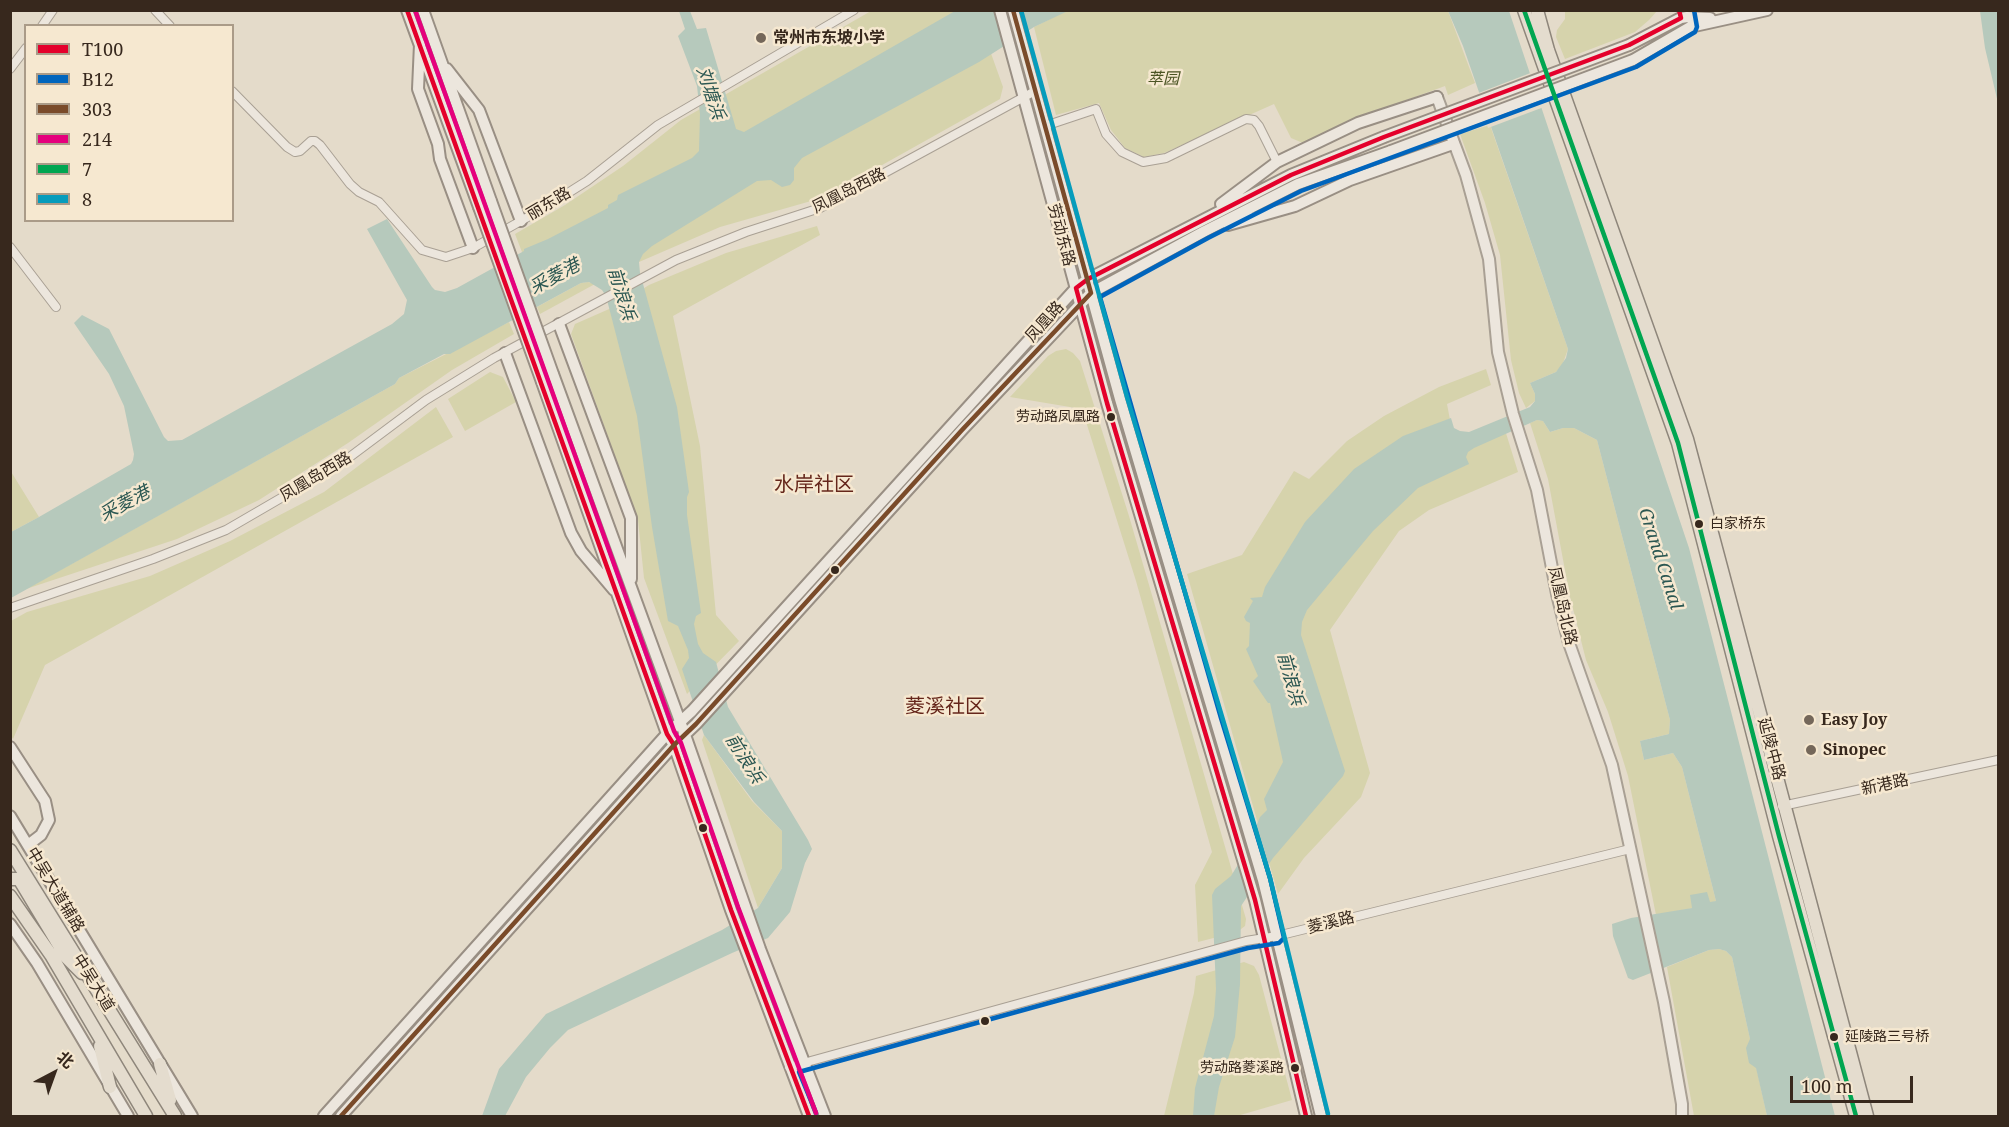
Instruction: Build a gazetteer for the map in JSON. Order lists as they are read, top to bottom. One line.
{"streets":{"main road":["劳动东路","凤凰路","凤凰岛北路","延陵中路","中吴大道辅路","中吴大道"],"street":["凤凰岛西路","丽东路","新港路","菱溪路"]},"crossings":[["凤凰岛西路","劳动东路"],["劳动东路","凤凰路"],["劳动东路","菱溪路"],["凤凰岛北路","菱溪路"],["延陵中路","新港路"]],"districts":["水岸社区","菱溪社区"],"water":["刘塘浜","采菱港","前浪浜","Grand Canal"],"parks":["萃园"],"places":["常州市东坡小学","劳动路凤凰路","白家桥东","Easy Joy","Sinopec","延陵路三号桥","劳动路菱溪路"],"lines":["transit line T100","transit line B12","transit line 303","transit line 214","transit line 7","transit line 8"],"legend":["T100","B12","303","214","7","8"],"scale_bar":"100 m","north":"top right"}
